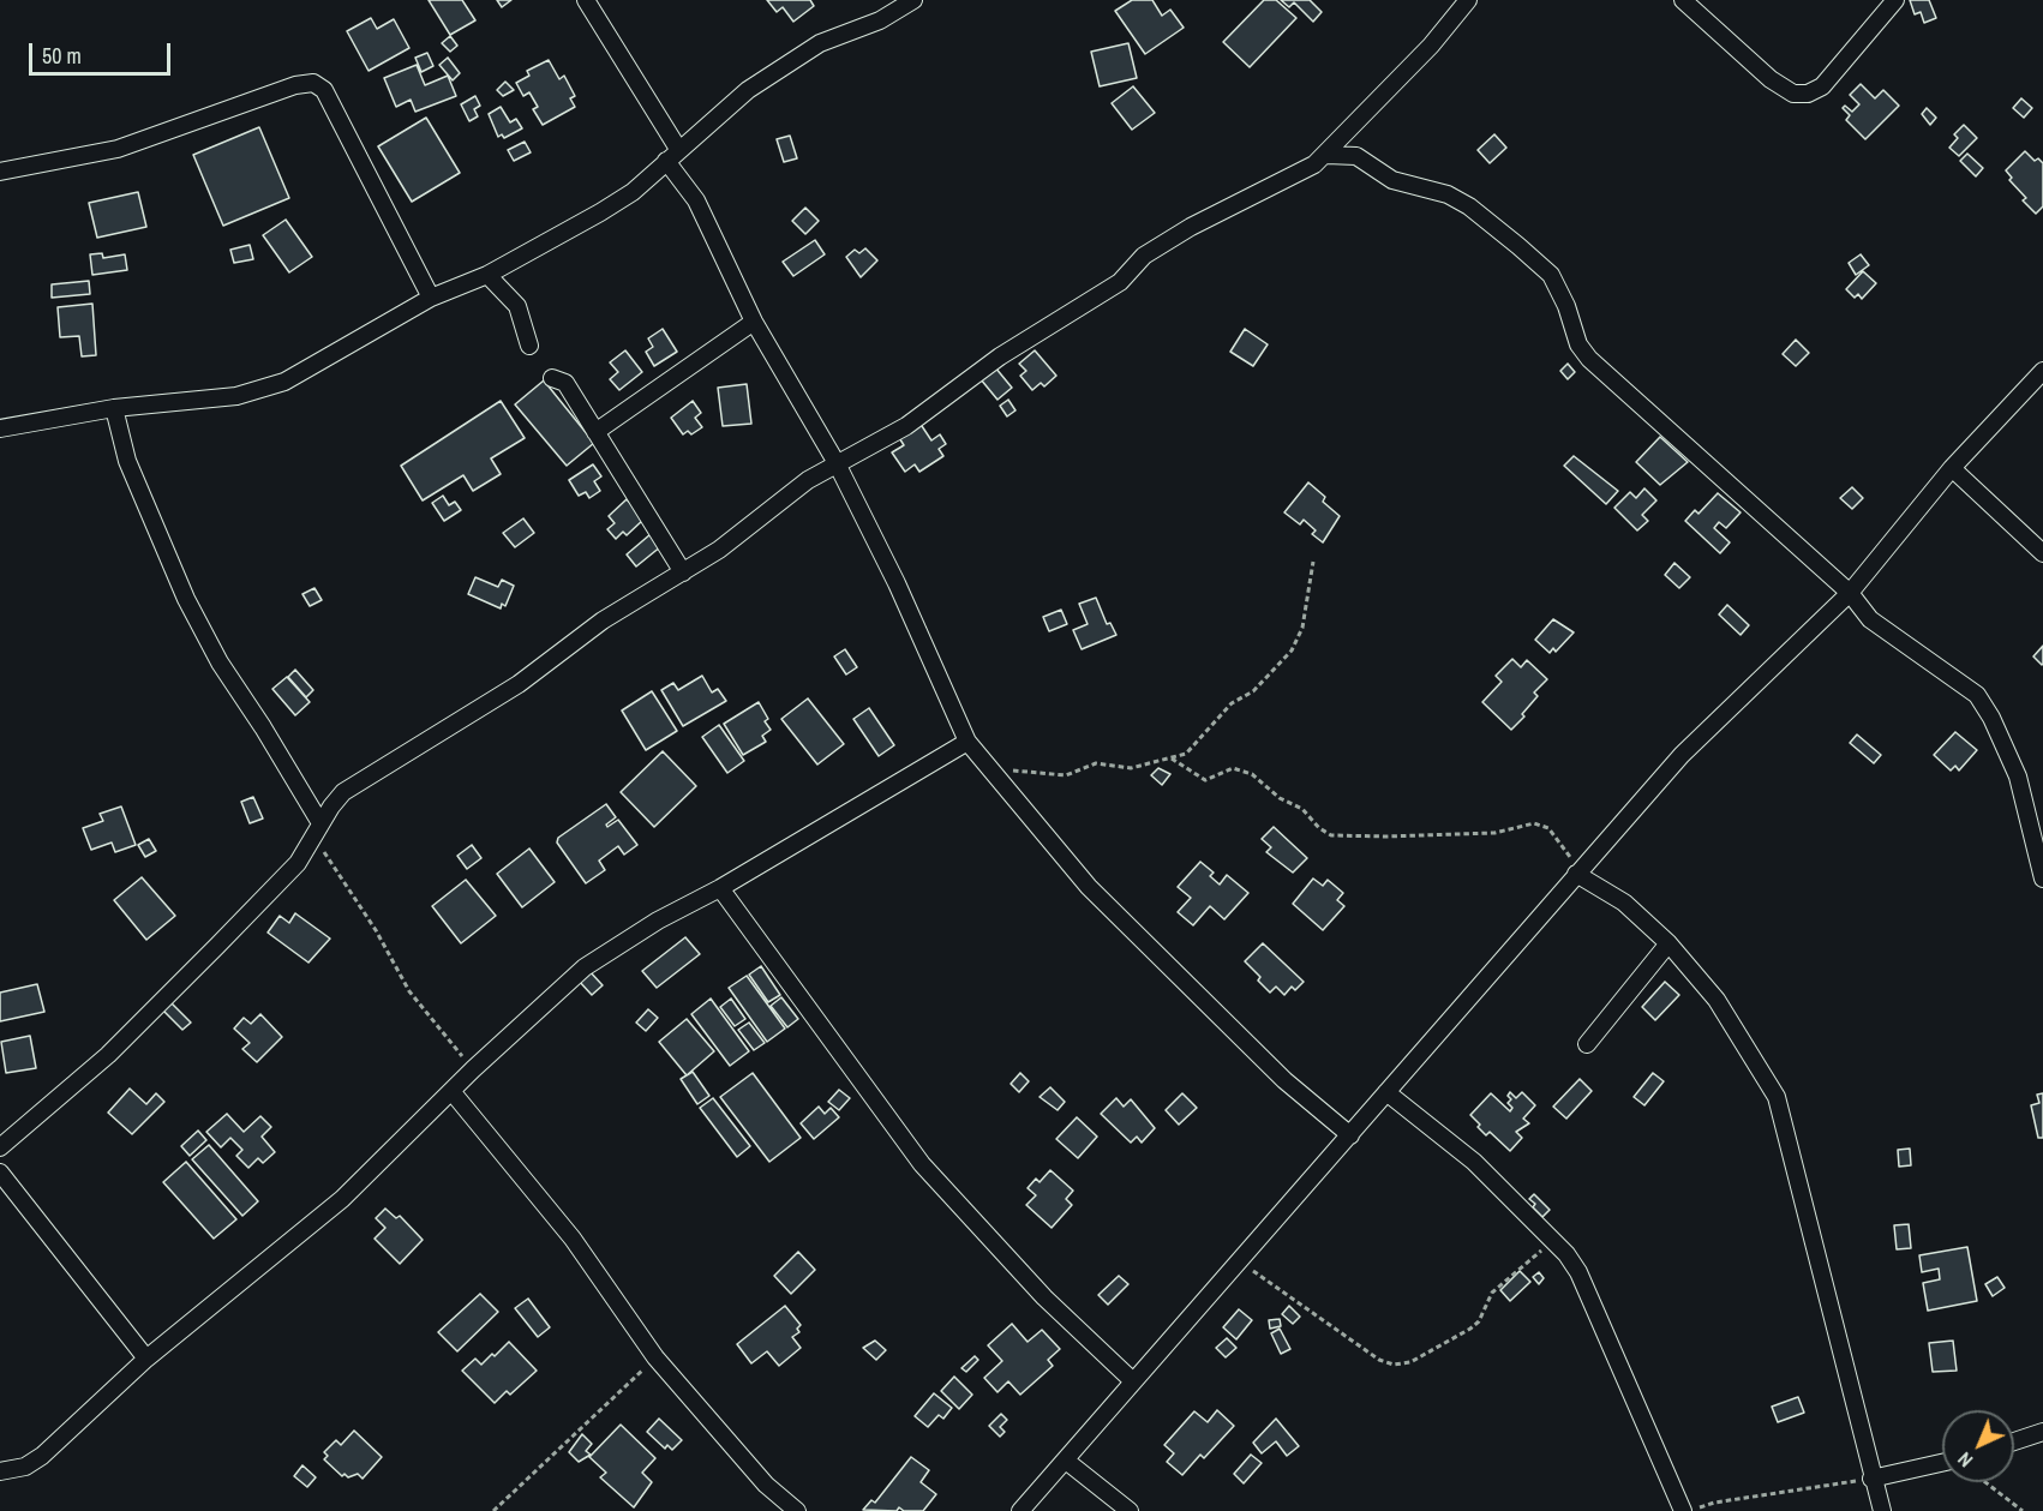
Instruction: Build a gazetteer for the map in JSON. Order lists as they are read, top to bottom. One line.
{"scale_bar":"50 m","north":"bottom left"}
